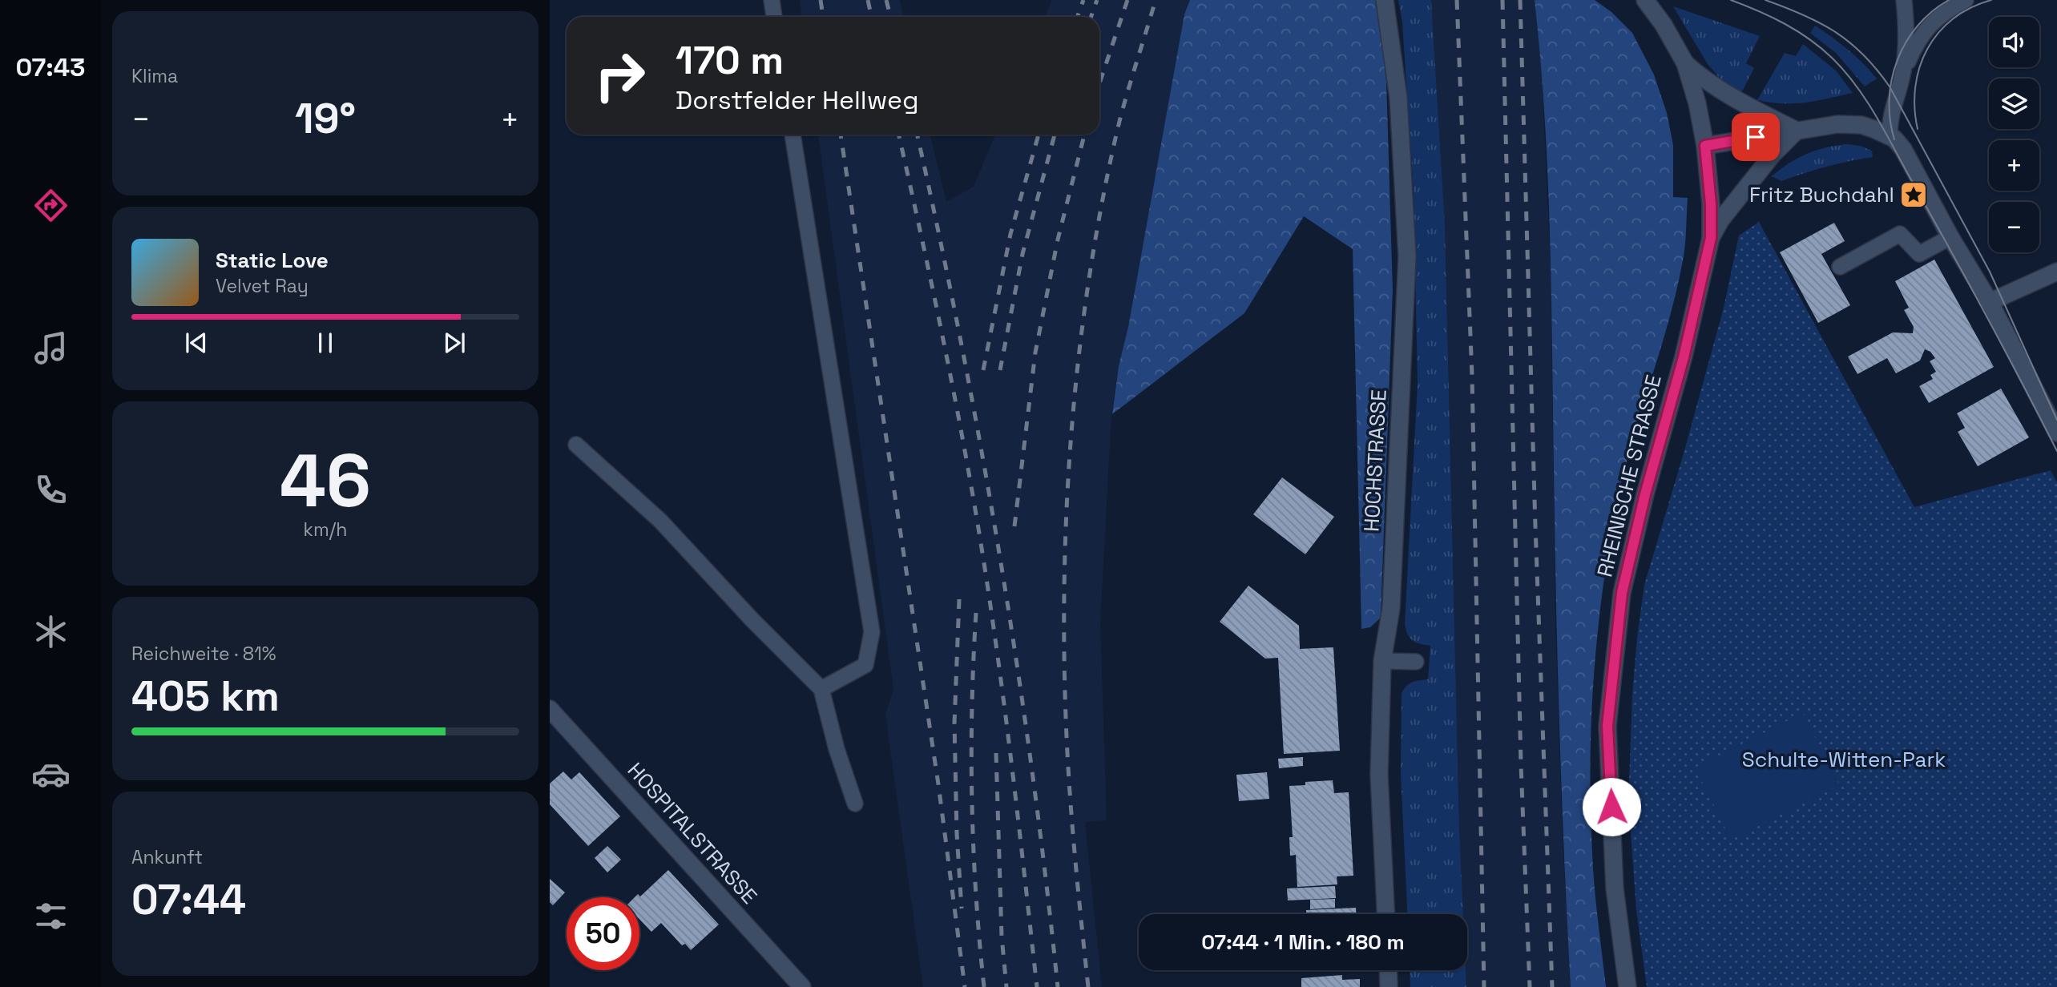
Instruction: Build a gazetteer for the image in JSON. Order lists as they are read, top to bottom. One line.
{"streets":{"street":["HOCHSTRASSE","RHEINISCHE STRASSE","HOSPITALSTRASSE"]},"parks":["Schulte-Witten-Park"],"places":{"place":["Fritz Buchdahl"]},"page":{"tabs":"07:43","tile":["Klima",["46","km/h"],["Reichweite · 81%","405 km"],["Ankunft","07:44"]],"map_buttons":["+","−"],"turn":["170 m","Dorstfelder Hellweg"],"heat":["−","19°","+"],"song":["Static Love","Velvet Ray"],"limit":"50","trip":"07:44 · 1 Min. · 180 m"}}
